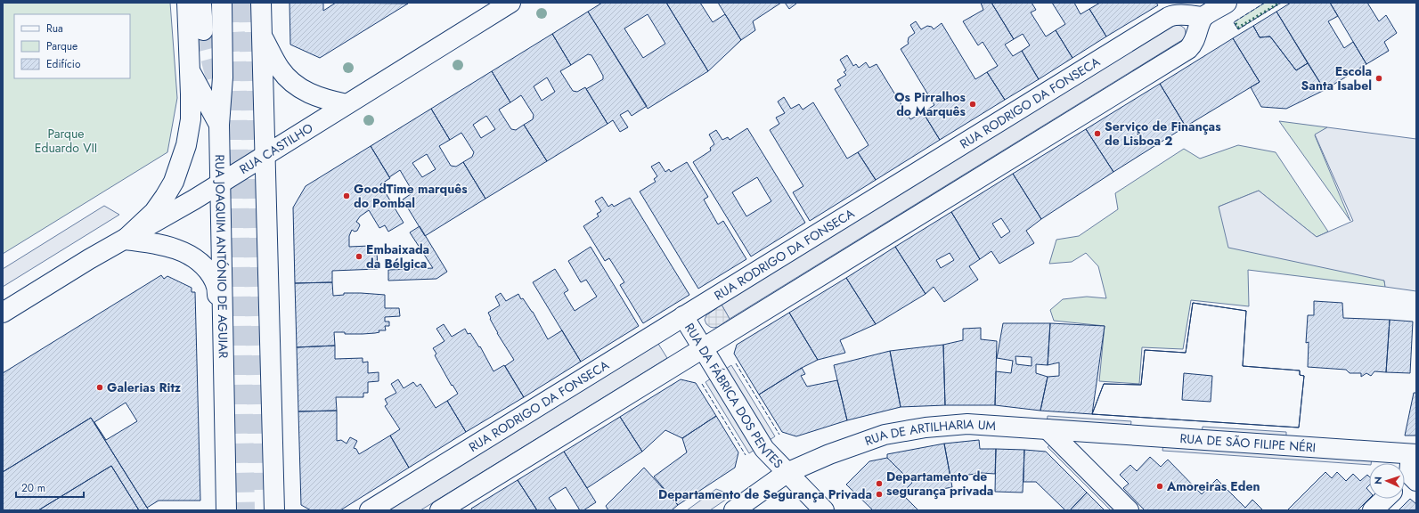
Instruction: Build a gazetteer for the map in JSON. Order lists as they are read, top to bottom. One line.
{"streets":{"main road":["RUA RODRIGO DA FONSECA","RUA CASTILHO","RUA JOAQUIM ANTÓNIO DE AGUIAR","RUA DA FÁBRICA DOS PENTES","RUA DE ARTILHARIA UM","RUA DE SÃO FILIPE NÉRI"]},"crossings":[["RUA RODRIGO DA FONSECA","RUA DA FÁBRICA DOS PENTES"],["RUA CASTILHO","RUA JOAQUIM ANTÓNIO DE AGUIAR"],["RUA DA FÁBRICA DOS PENTES","RUA DE ARTILHARIA UM"],["RUA DE ARTILHARIA UM","RUA DE SÃO FILIPE NÉRI"]],"parks":["Parque Eduardo VII"],"places":["Escola Santa Isabel","Os Pirralhos do Marquês","Serviço de Finanças de Lisboa 2","GoodTime marquês do Pombal","Embaixada da Bélgica","Galerias Ritz","Departamento de segurança privada","Amoreiras Eden","Departamento de Segurança Privada"],"legend":["Rua","Parque","Edifício"],"scale_bar":"20 m","north":"left"}
